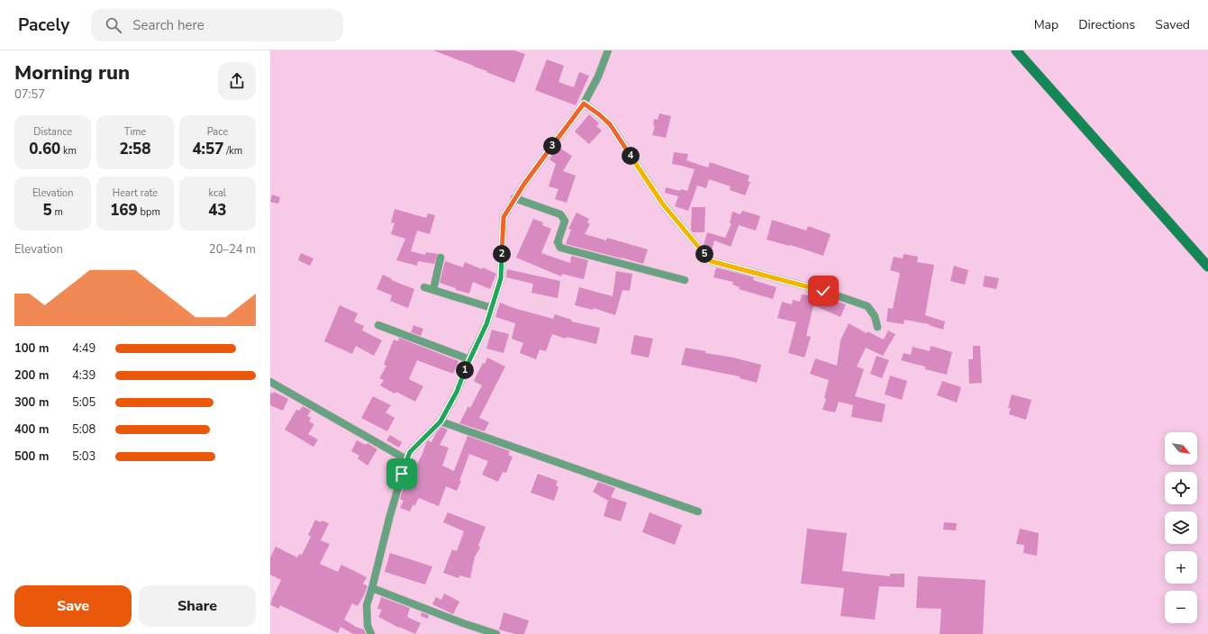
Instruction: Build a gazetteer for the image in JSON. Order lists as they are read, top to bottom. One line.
{"north":"bottom right","page":{"header":"Pacely","search":"Search here","nav":["Map","Directions","Saved"],"heading":["Morning run","07:57"],"stats":[["Distance","0.60 km"],["Time","2:58"],["Pace","4:57 /km"],["Elevation","5 m"],["Heart rate","169 bpm"],["kcal","43"]],"pins":["3","4","2","5","1"],"chart":["Elevation","20–24 m"],"list":[{"name":"100 m","note":"4:49"},{"name":"200 m","note":"4:39"},{"name":"300 m","note":"5:05"},{"name":"400 m","note":"5:08"},{"name":"500 m","note":"5:03"}],"map_buttons":["+","−"],"buttons":["Save","Share"]}}
